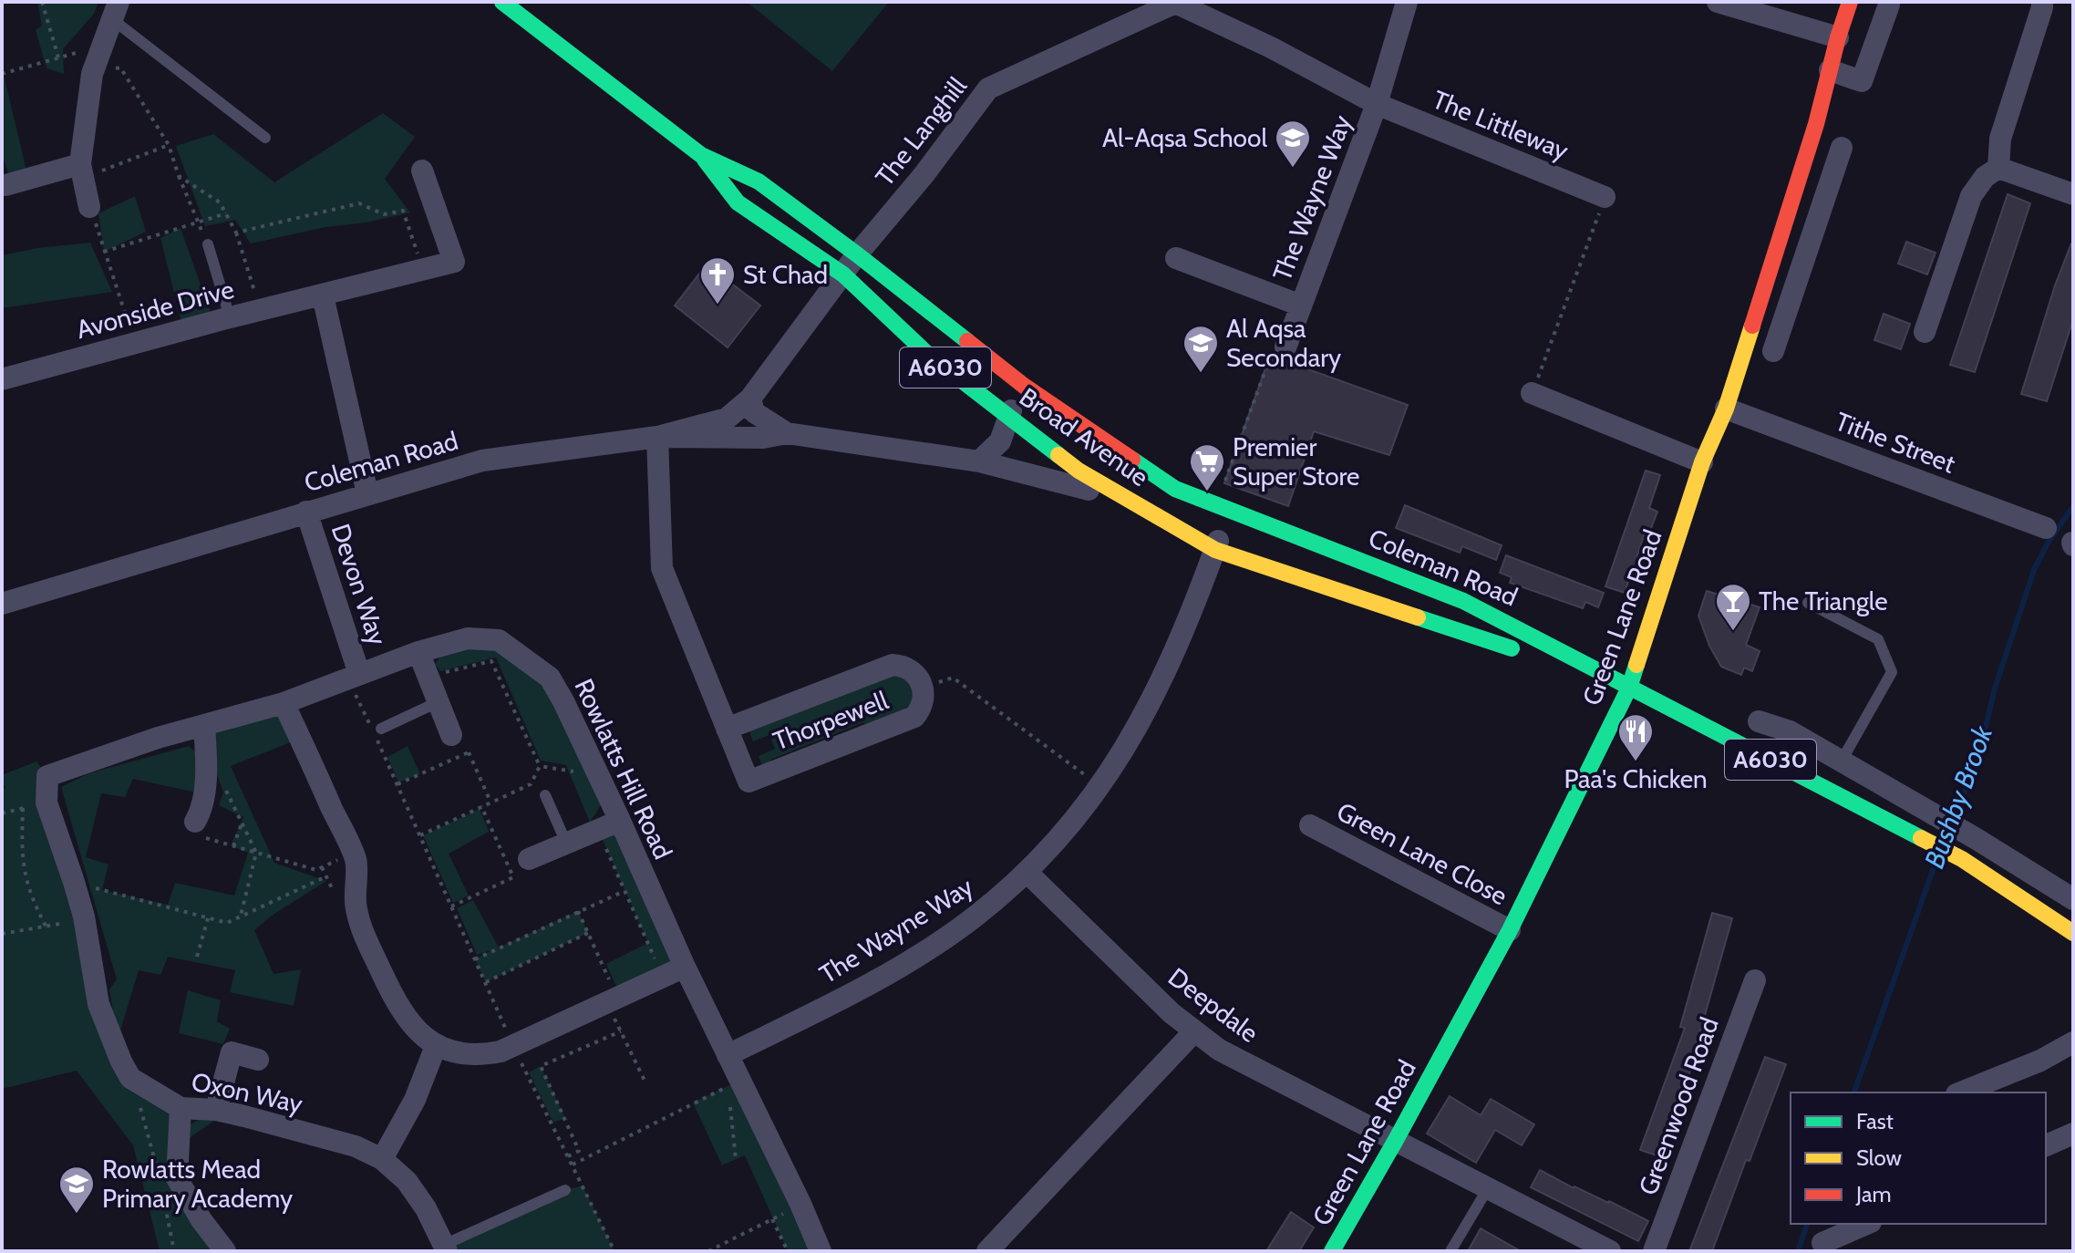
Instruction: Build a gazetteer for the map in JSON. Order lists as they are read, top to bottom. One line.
{"streets":{"main road":["A6030","Broad Avenue","Coleman Road","Green Lane Road"],"street":["The Littleway","The Langhill","The Wayne Way","Avonside Drive","Tithe Street","Devon Way","Thorpewell","Rowlatts Hill Road","Green Lane Close","Deepdale","Oxon Way","Greenwood Road"]},"crossings":[["The Littleway","The Langhill"],["The Littleway","The Wayne Way"],["The Langhill","The Wayne Way"],["The Langhill","Broad Avenue"],["The Langhill","Coleman Road"],["The Langhill","Thorpewell"],["The Wayne Way","Broad Avenue"],["The Wayne Way","Coleman Road"],["The Wayne Way","Rowlatts Hill Road"],["The Wayne Way","Deepdale"],["Broad Avenue","Coleman Road"],["Tithe Street","Green Lane Road"],["Coleman Road","Devon Way"],["Coleman Road","Green Lane Road"],["Coleman Road","Thorpewell"],["Devon Way","Rowlatts Hill Road"],["Green Lane Road","Green Lane Close"],["Green Lane Road","Deepdale"]],"water":["Bushby Brook"],"places":{"school or university":["Al-Aqsa School","Al Aqsa Secondary","Rowlatts Mead Primary Academy"],"church":["St Chad"],"supermarket":["Premier Super Store"],"bar":["The Triangle"],"restaurant":["Paa's Chicken"]},"legend":["Fast","Slow","Jam"]}
